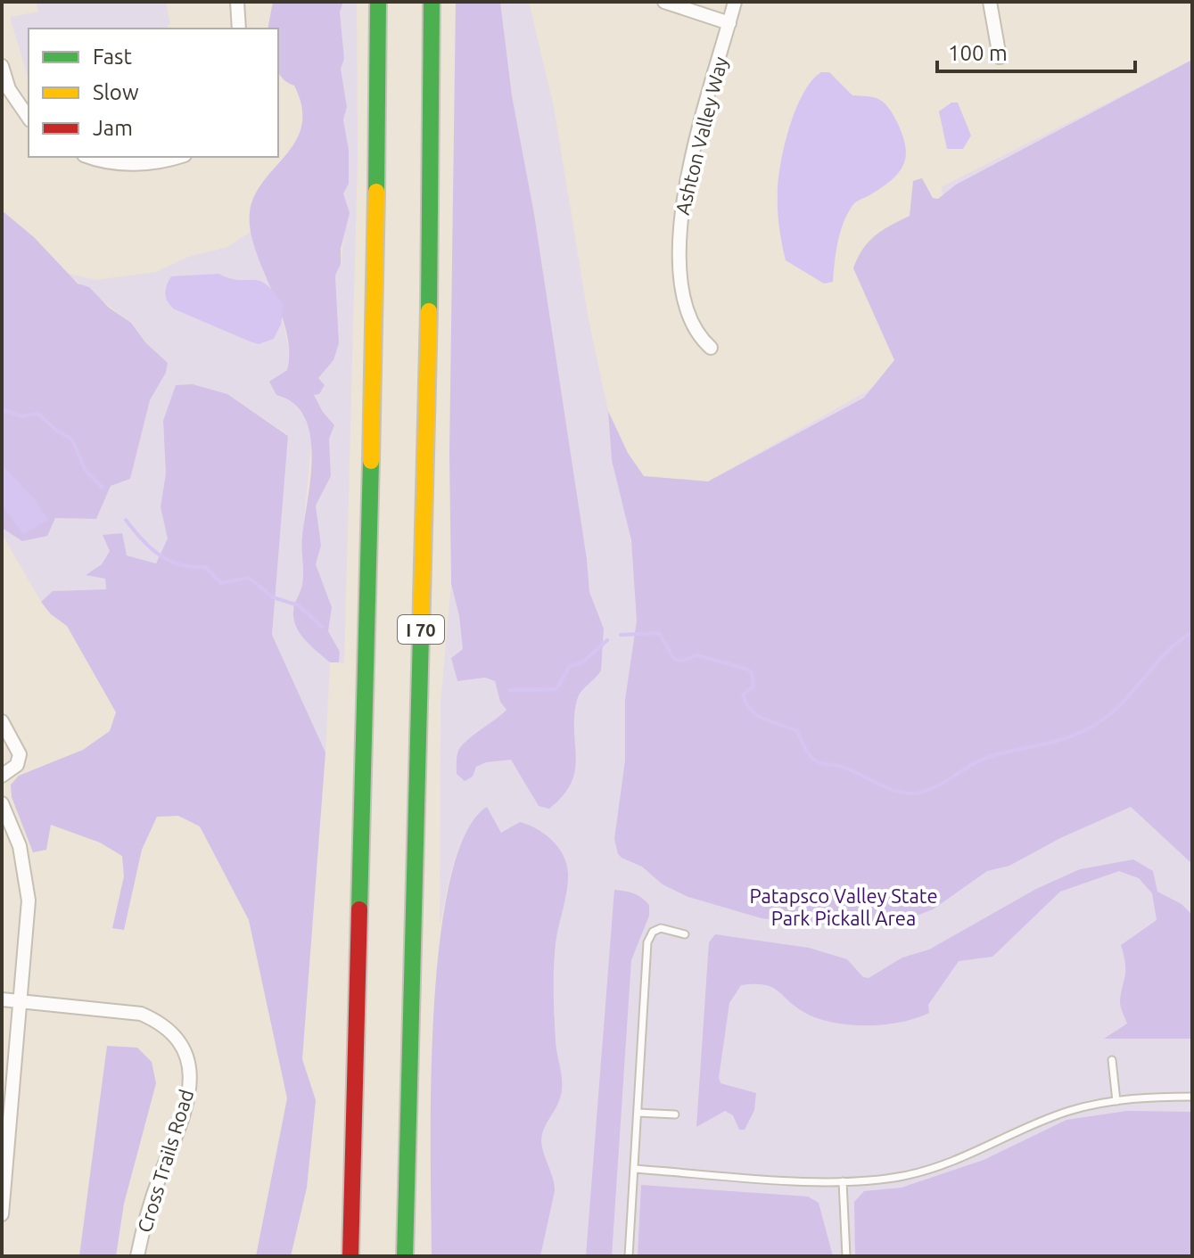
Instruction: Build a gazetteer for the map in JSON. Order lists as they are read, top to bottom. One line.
{"streets":{"highway":["I 70"],"street":["Ashton Valley Way","Cross Trails Road"]},"parks":["Patapsco Valley State Park Pickall Area"],"legend":["Fast","Slow","Jam"],"scale_bar":"100 m"}
